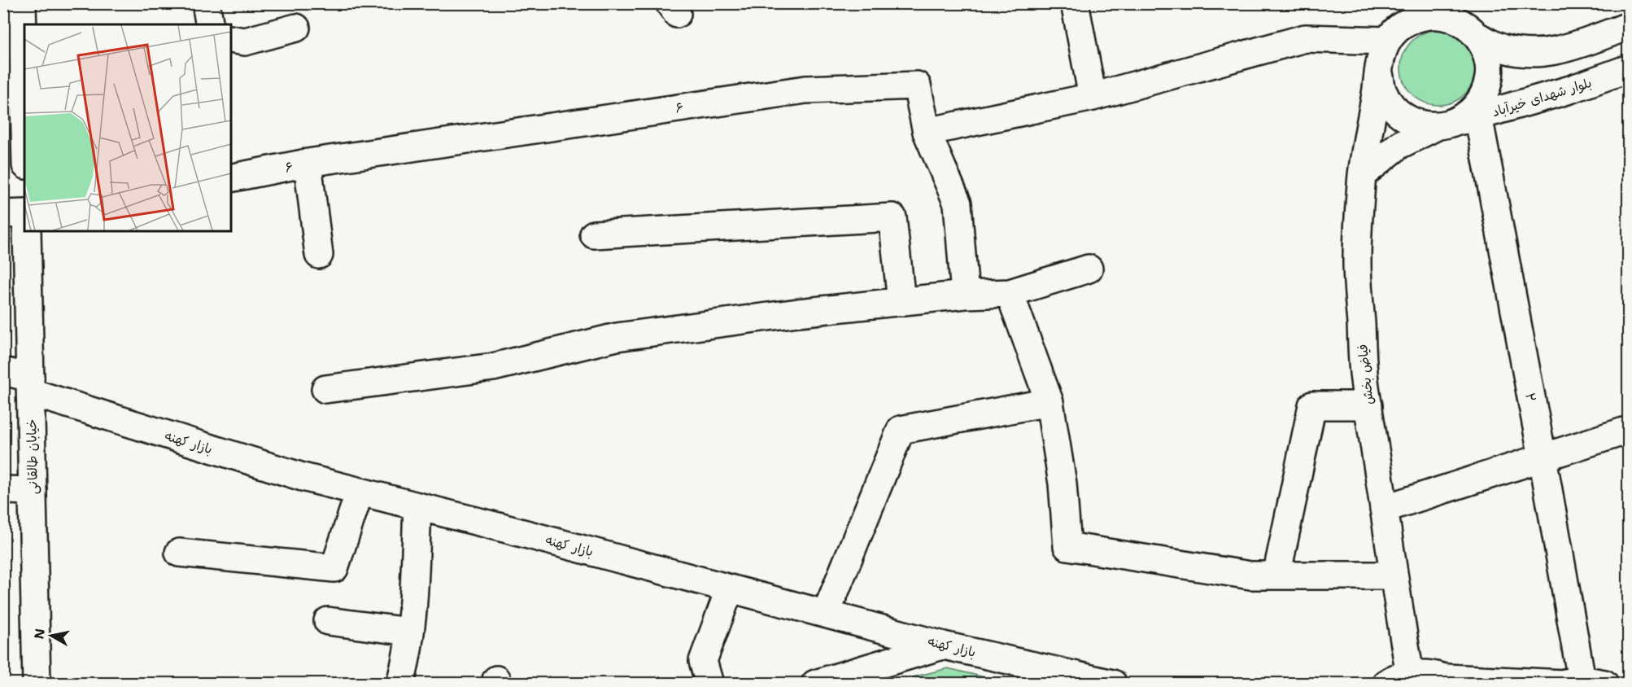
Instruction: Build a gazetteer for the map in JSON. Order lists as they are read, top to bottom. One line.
{"streets":{"street":["بلوار شهدای خیرآباد","۶","فیاض بخش","۲","بازار کهنه","خیابان طالقانی"]},"crossings":[["بلوار شهدای خیرآباد","فیاض بخش"],["بلوار شهدای خیرآباد","۲"],["فیاض بخش","۲"],["بازار کهنه","خیابان طالقانی"]],"north":"left"}
